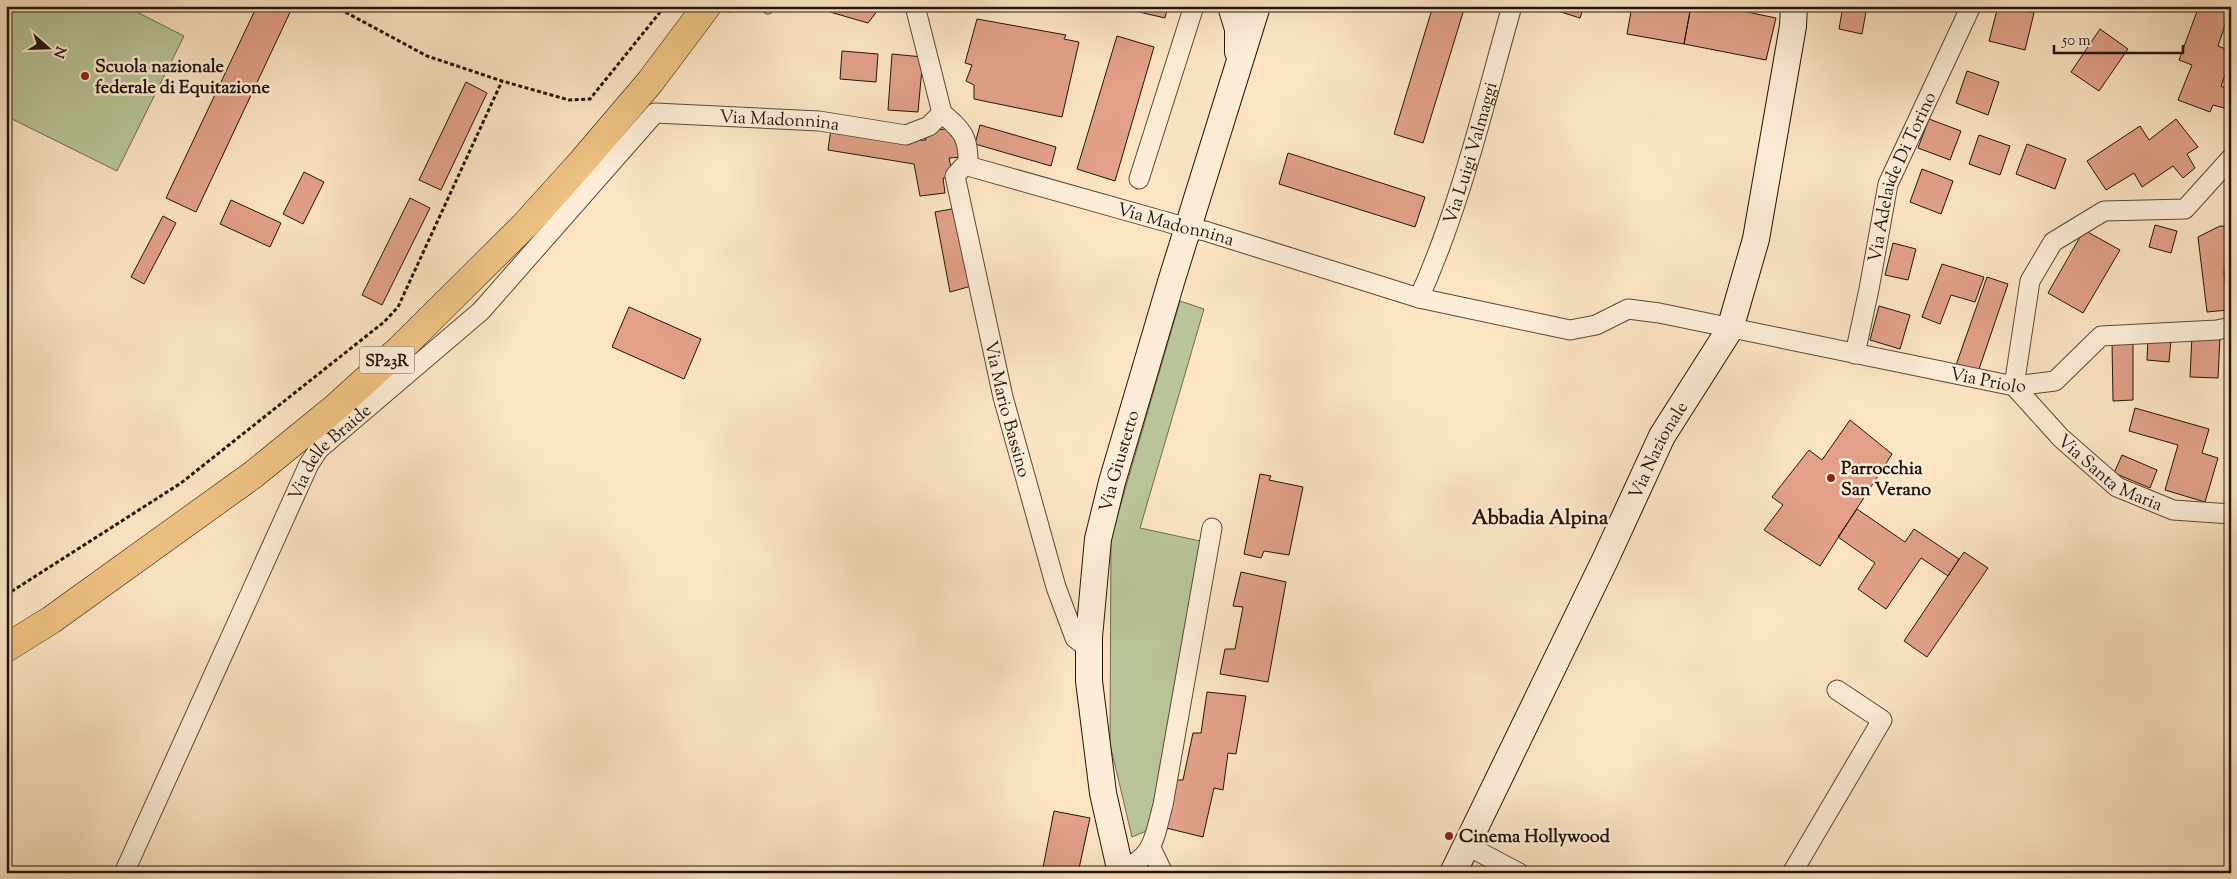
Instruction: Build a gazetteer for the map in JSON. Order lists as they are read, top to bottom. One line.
{"streets":{"highway":["SP23R"],"main road":["Via Nazionale","Via Giustetto"],"street":["Via Madonnina","Via Luigi Valmaggi","Via Adelaide Di Torino","Via Priolo","Via Mario Bassino","Via delle Braide","Via Santa Maria"]},"crossings":[["Via Madonnina","Via Luigi Valmaggi"],["Via Madonnina","Via Priolo"],["Via Madonnina","Via Mario Bassino"],["Via Madonnina","Via Nazionale"],["Via Madonnina","Via delle Braide"],["Via Madonnina","Via Giustetto"],["Via Adelaide Di Torino","Via Priolo"],["Via Priolo","Via Nazionale"],["Via Priolo","Via Santa Maria"],["Via Mario Bassino","Via Giustetto"]],"districts":["Abbadia Alpina"],"places":["Scuola nazionale federale di Equitazione","Parrocchia San Verano","Cinema Hollywood"],"scale_bar":"50 m","north":"right"}
